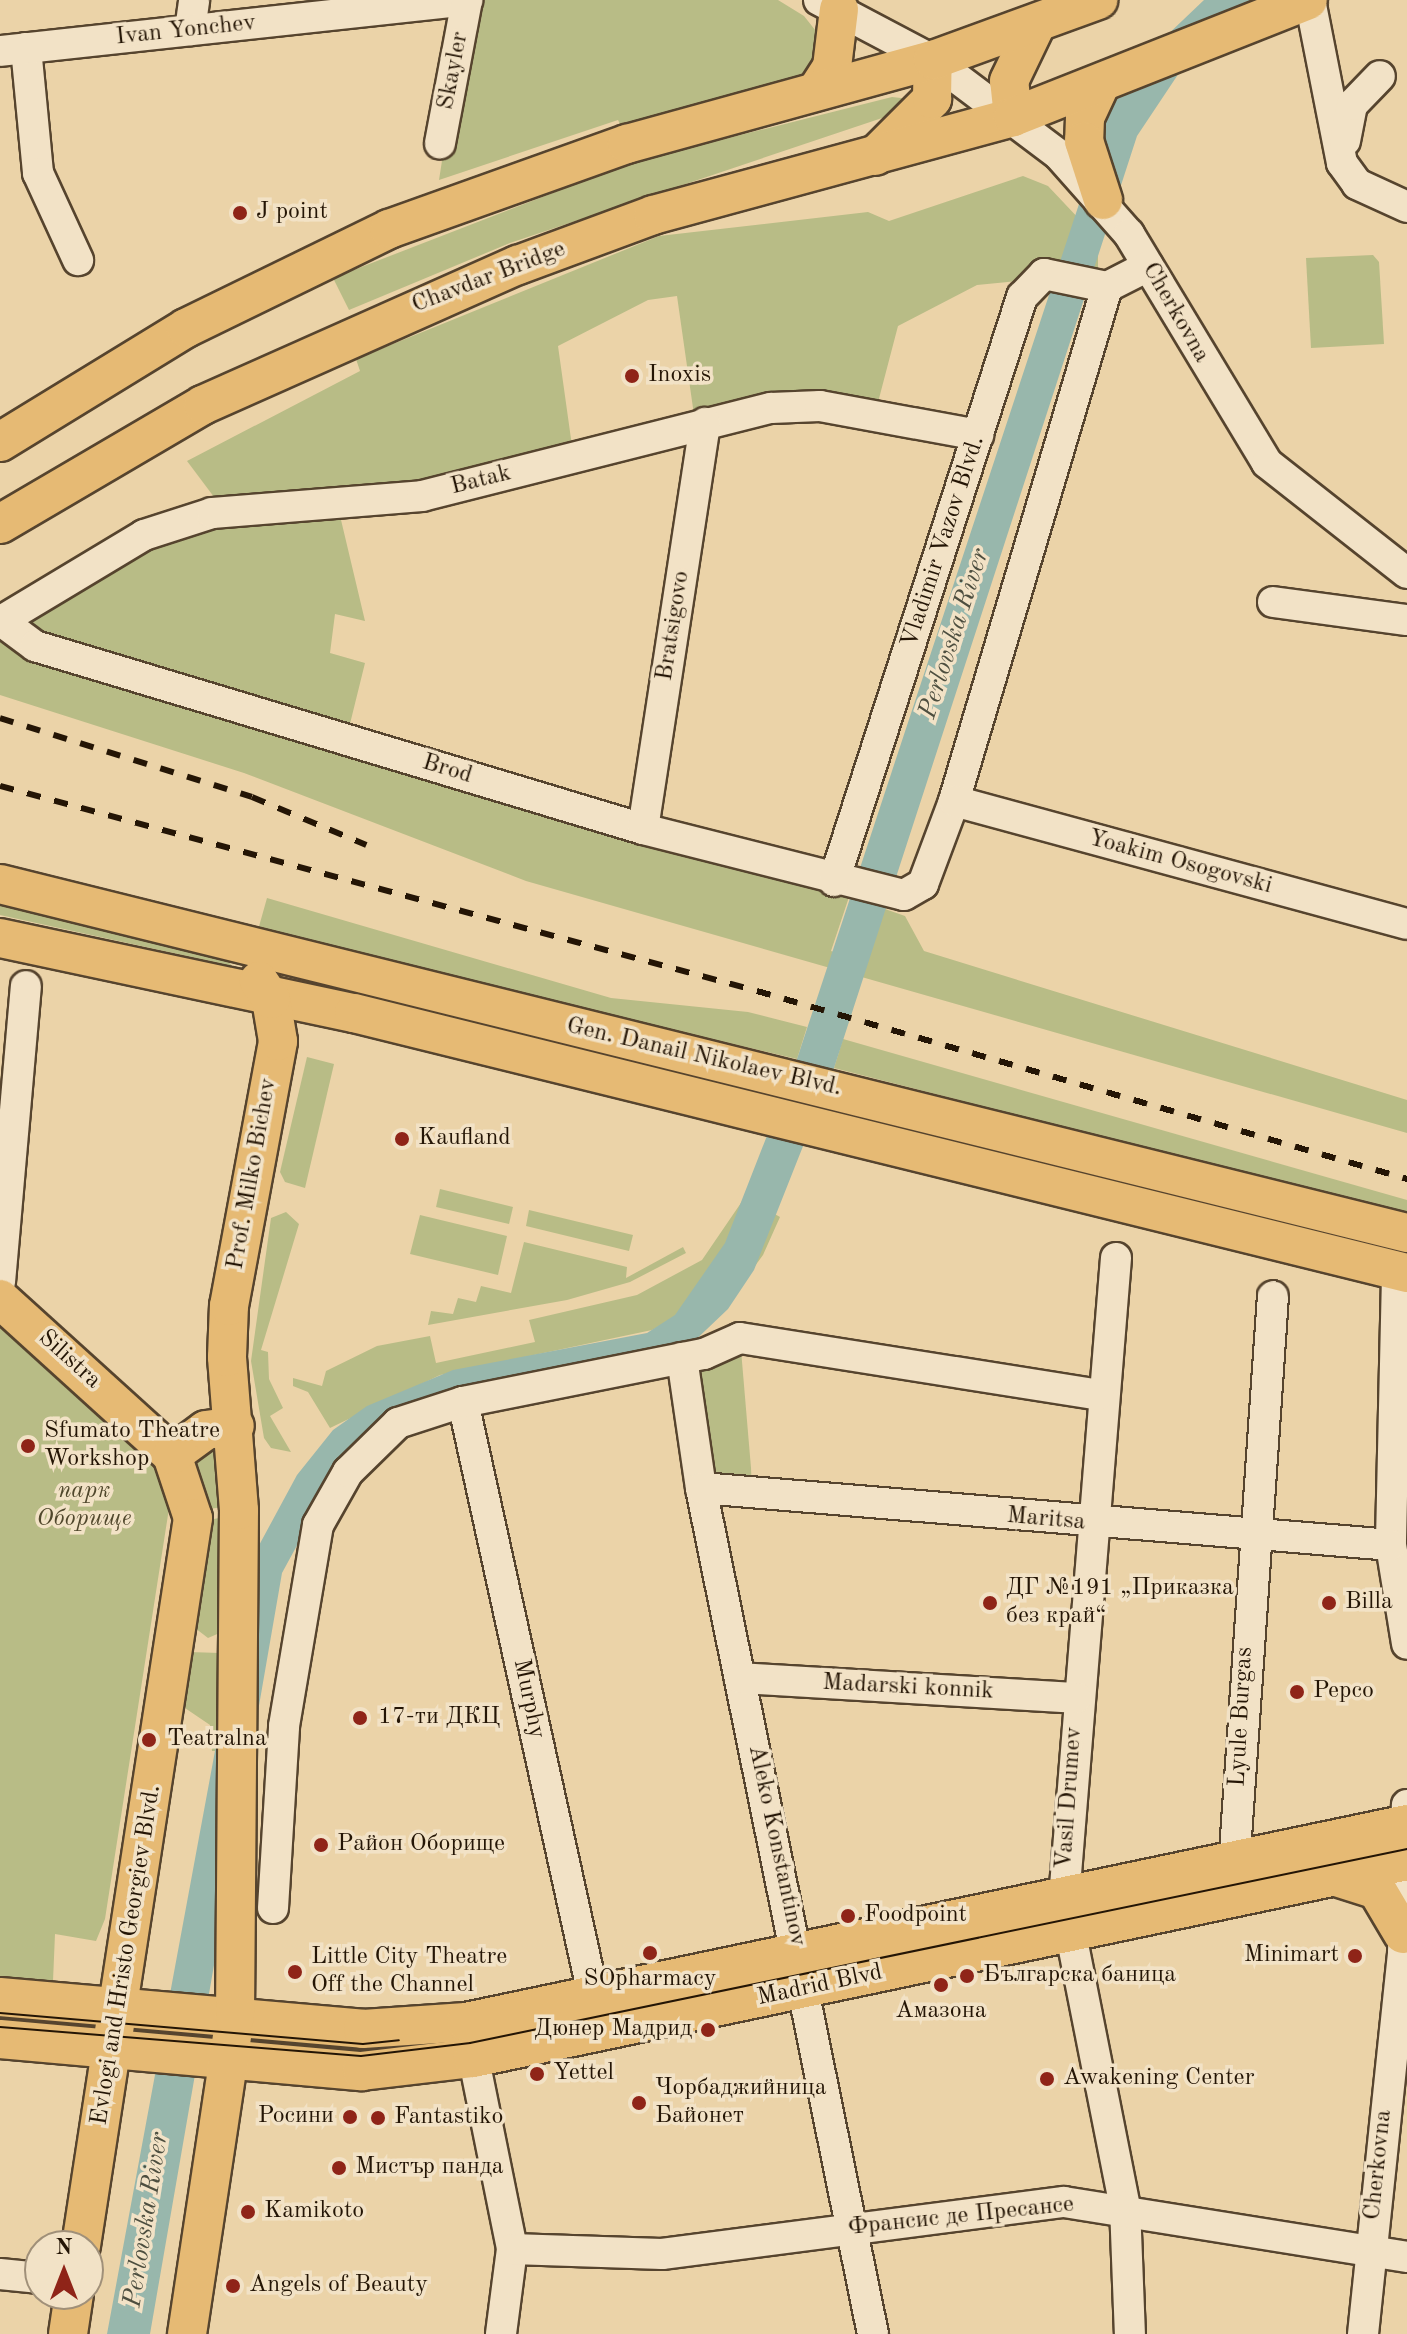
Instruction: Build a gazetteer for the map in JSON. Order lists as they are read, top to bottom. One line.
{"streets":{"main road":["Chavdar Bridge","Gen. Danail Nikolaev Blvd.","Prof. Milko Bichev","Silistra","Evlogi and Hristo Georgiev Blvd.","Madrid Blvd"],"street":["Ivan Yonchev","Skayler","Cherkovna","Batak","Vladimir Vazov Blvd.","Bratsigovo","Brod","Yoakim Osogovski","Maritsa","Madarski konnik","Murphy","Lyule Burgas","Vasil Drumev","Aleko Konstantinov","Франсис де Пресансе"]},"crossings":[["Ivan Yonchev","Skayler"],["Chavdar Bridge","Cherkovna"],["Cherkovna","Madrid Blvd"],["Cherkovna","Франсис де Пресансе"],["Batak","Vladimir Vazov Blvd."],["Batak","Bratsigovo"],["Batak","Brod"],["Vladimir Vazov Blvd.","Brod"],["Bratsigovo","Brod"],["Brod","Yoakim Osogovski"],["Gen. Danail Nikolaev Blvd.","Prof. Milko Bichev"],["Silistra","Evlogi and Hristo Georgiev Blvd."],["Maritsa","Lyule Burgas"],["Maritsa","Vasil Drumev"],["Maritsa","Aleko Konstantinov"],["Madarski konnik","Vasil Drumev"],["Madarski konnik","Aleko Konstantinov"],["Murphy","Madrid Blvd"],["Lyule Burgas","Madrid Blvd"],["Vasil Drumev","Madrid Blvd"],["Vasil Drumev","Франсис де Пресансе"],["Aleko Konstantinov","Madrid Blvd"],["Aleko Konstantinov","Франсис де Пресансе"],["Evlogi and Hristo Georgiev Blvd.","Madrid Blvd"]],"water":["Perlovska River"],"parks":["парк Оборище"],"places":["J point","Inoxis","Kaufland","Sfumato Theatre Workshop","ДГ №191 „Приказка без край“","Billa","Pepco","17-ти ДКЦ","Teatralna","Район Оборище","Foodpoint","SOpharmacy","Minimart","Little City Theatre Off the Channel","Българска баница","Амазона","Дюнер Мадрид","Yettel","Awakening Center","Чорбаджийница Байонет","Росини","Fantastiko","Мистър панда","Kamikoto","Angels of Beauty"],"north":"top"}
